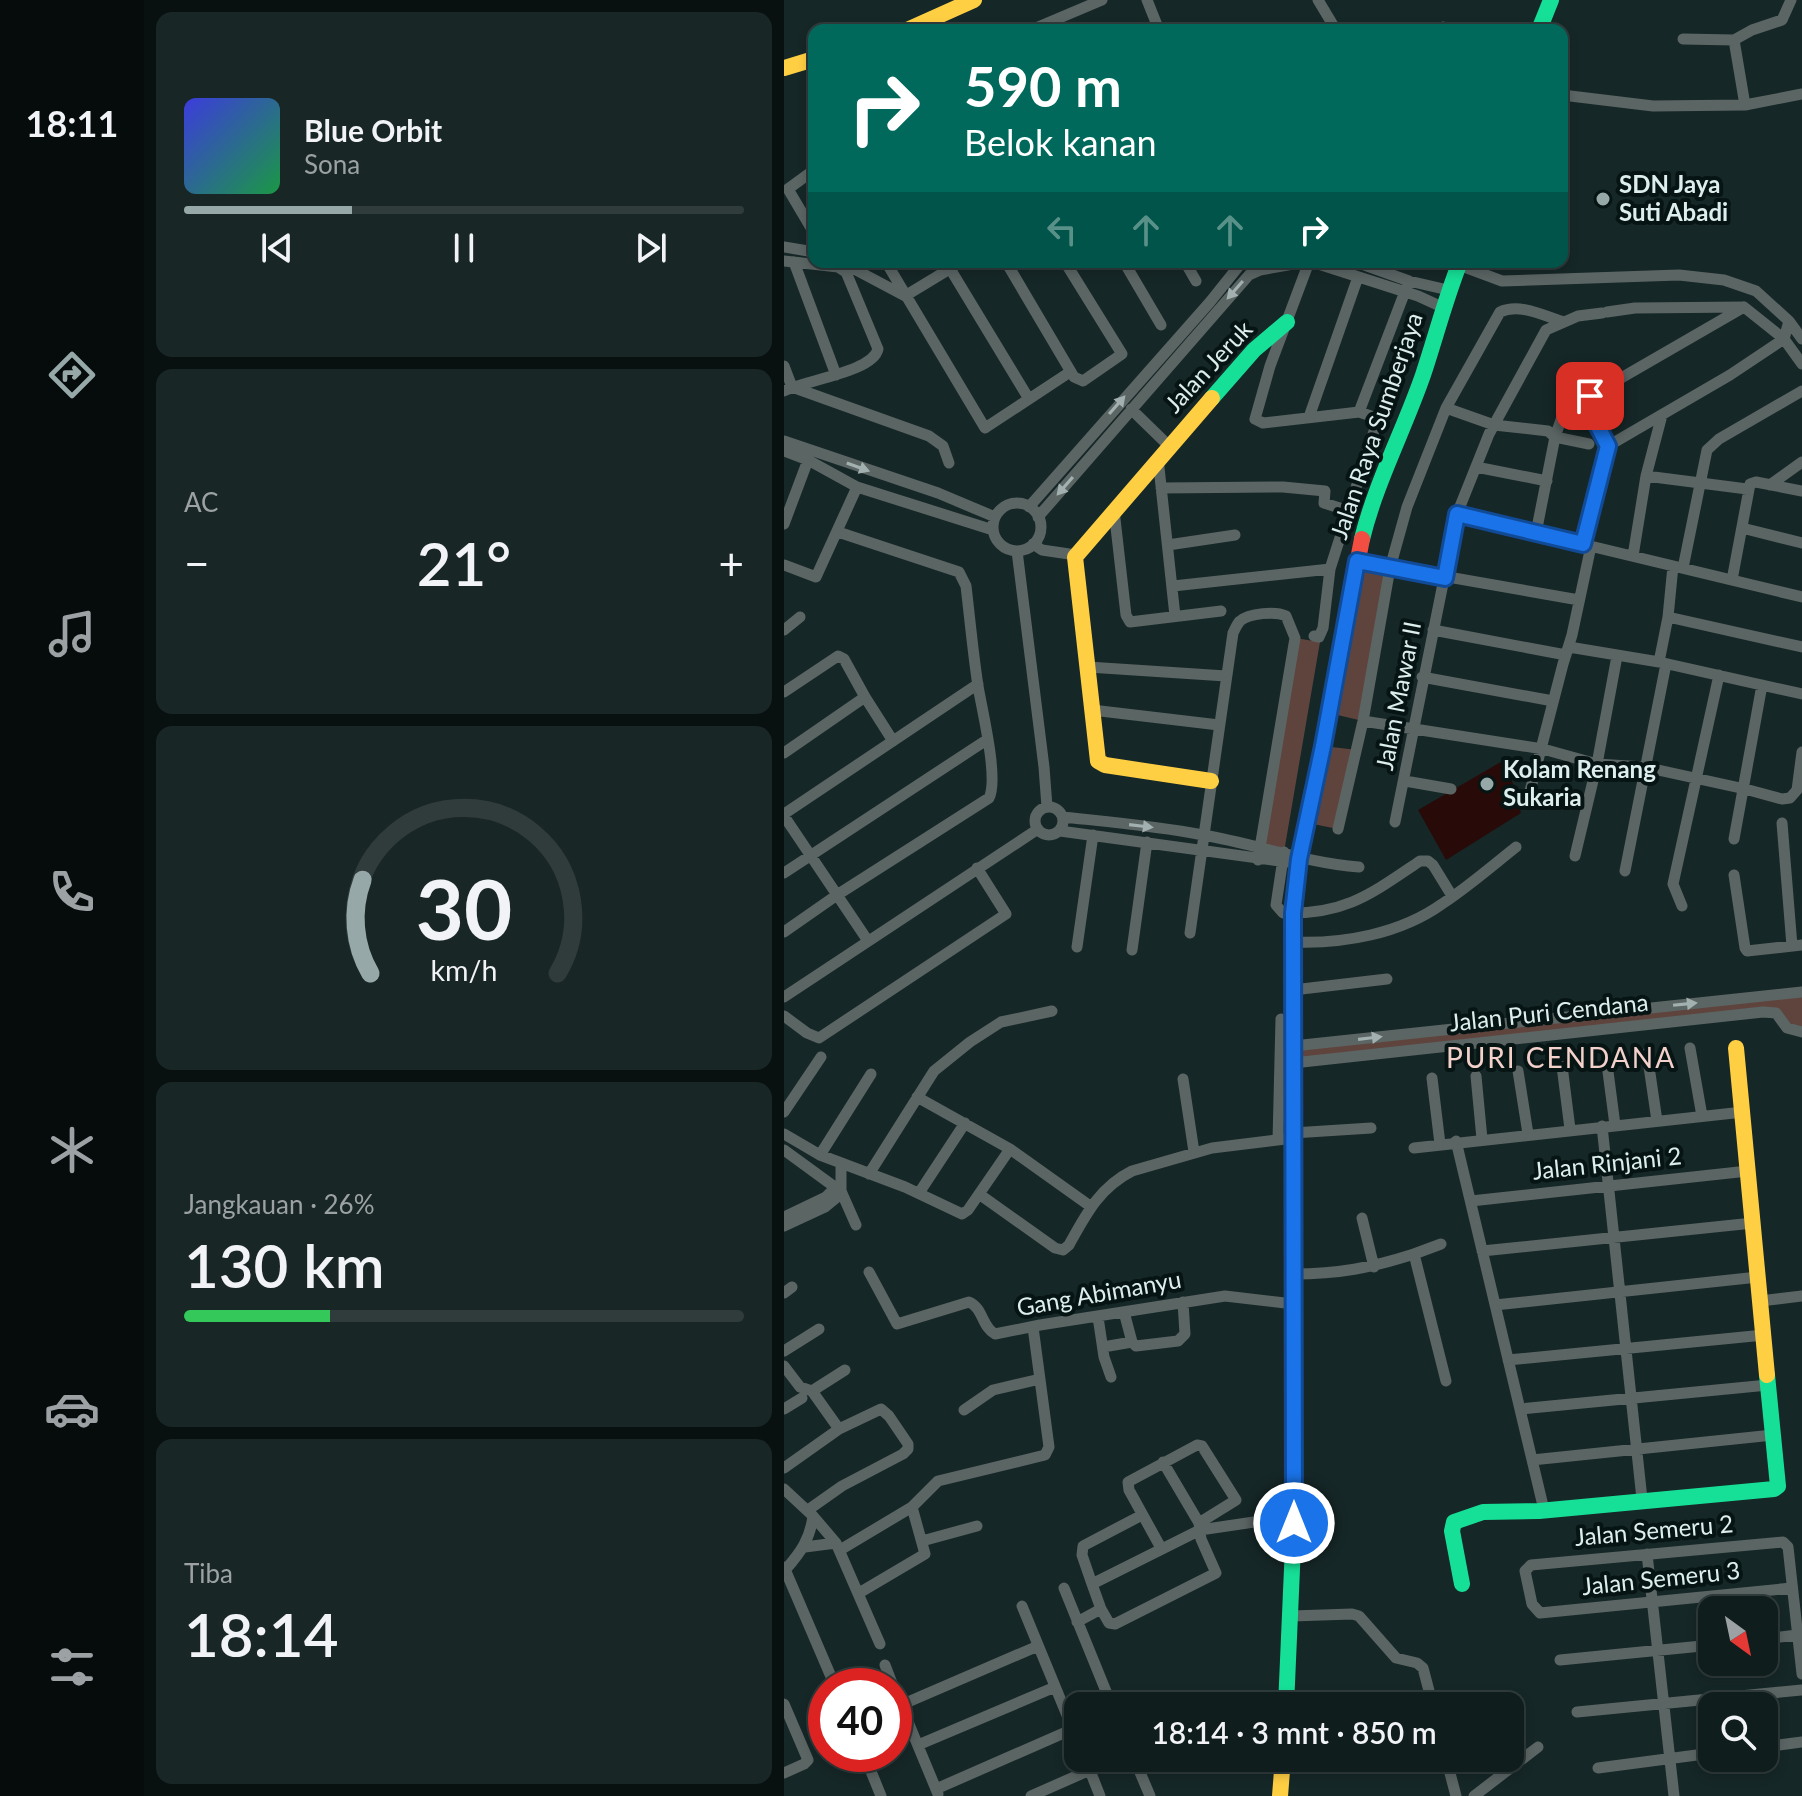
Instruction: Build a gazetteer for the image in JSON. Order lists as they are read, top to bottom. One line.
{"streets":{"street":["Jalan Jeruk","Jalan Raya Sumberjaya","Jalan Mawar II","Jalan Puri Cendana","Jalan Rinjani 2","Gang Abimanyu","Jalan Semeru 2","Jalan Semeru 3"]},"crossings":[["Jalan Raya Sumberjaya","Jalan Puri Cendana"],["Jalan Raya Sumberjaya","Gang Abimanyu"],["Jalan Semeru 2","Jalan Semeru 3"]],"districts":["PURI CENDANA"],"places":["SDN Jaya Suti Abadi","Kolam Renang Sukaria"],"north":"bottom right","page":{"tabs":"18:11","turn":["590 m","Belok kanan"],"song":["Blue Orbit","Sona"],"tile":["AC",["Jangkauan · 26%","130 km"],["Tiba","18:14"]],"heat":["−","21°","+"],"limit":"40","trip":"18:14 · 3 mnt · 850 m","gauge":["30","km/h"]}}
